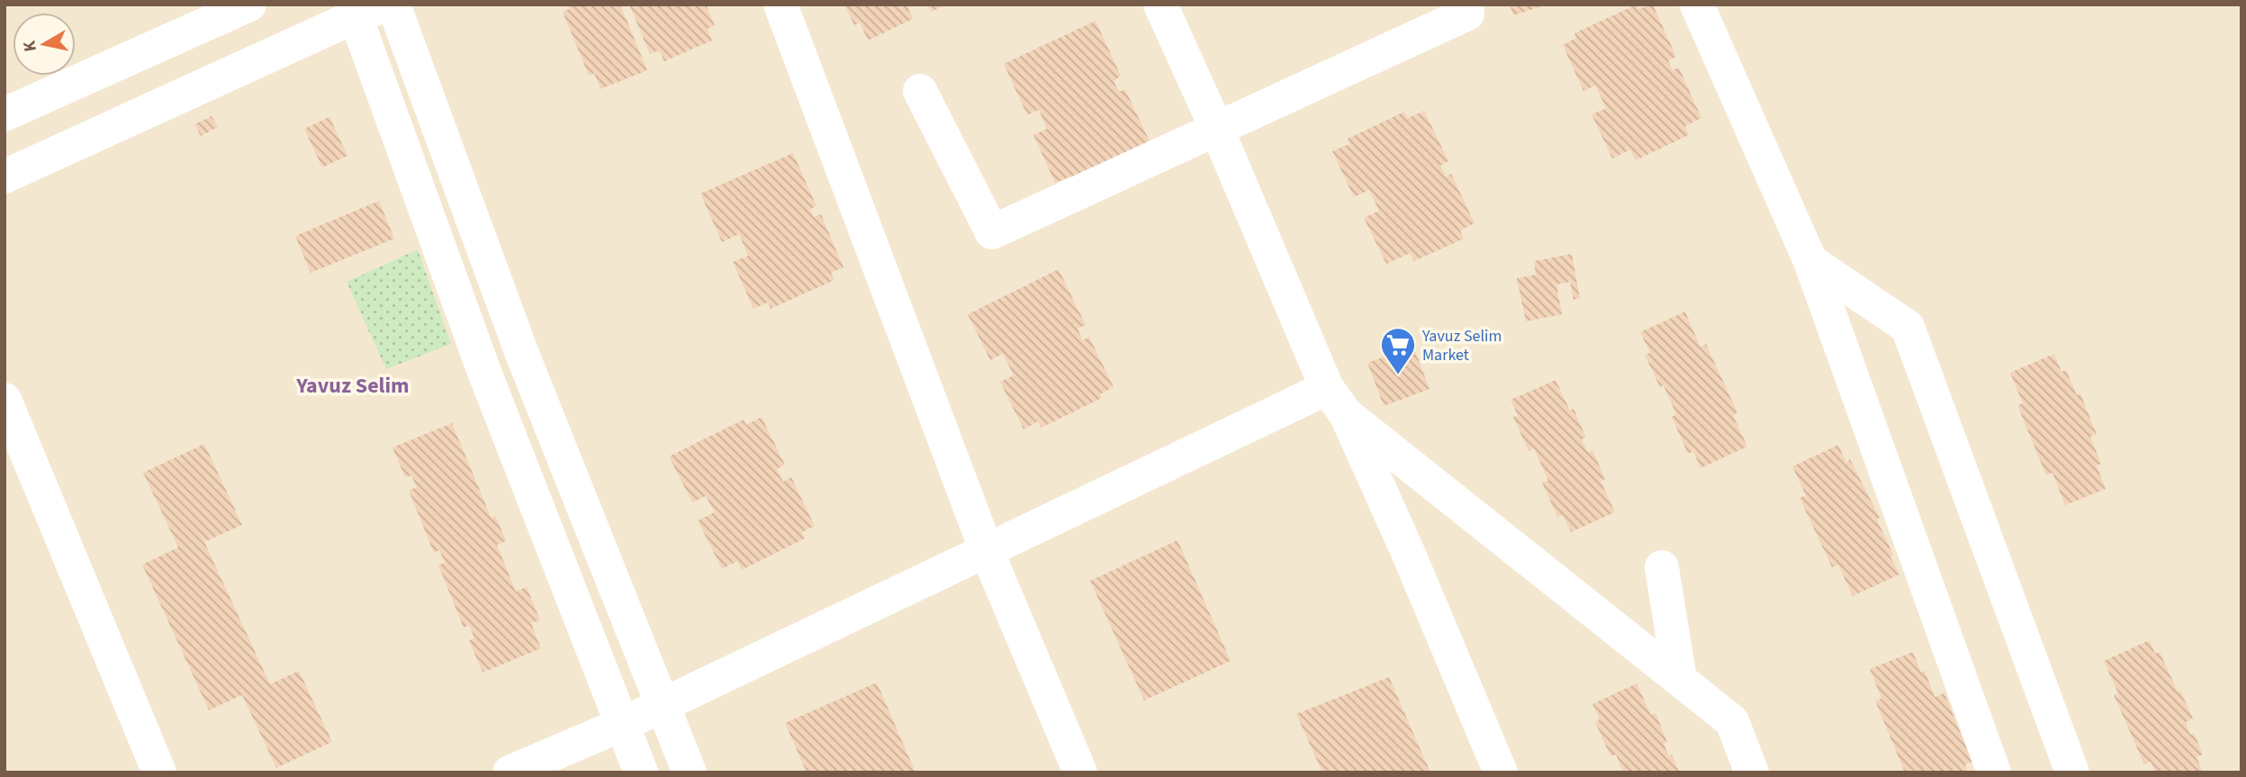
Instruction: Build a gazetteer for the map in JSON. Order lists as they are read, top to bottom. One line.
{"districts":["Yavuz Selim"],"places":{"supermarket":["Yavuz Selim Market"]},"north":"left"}
